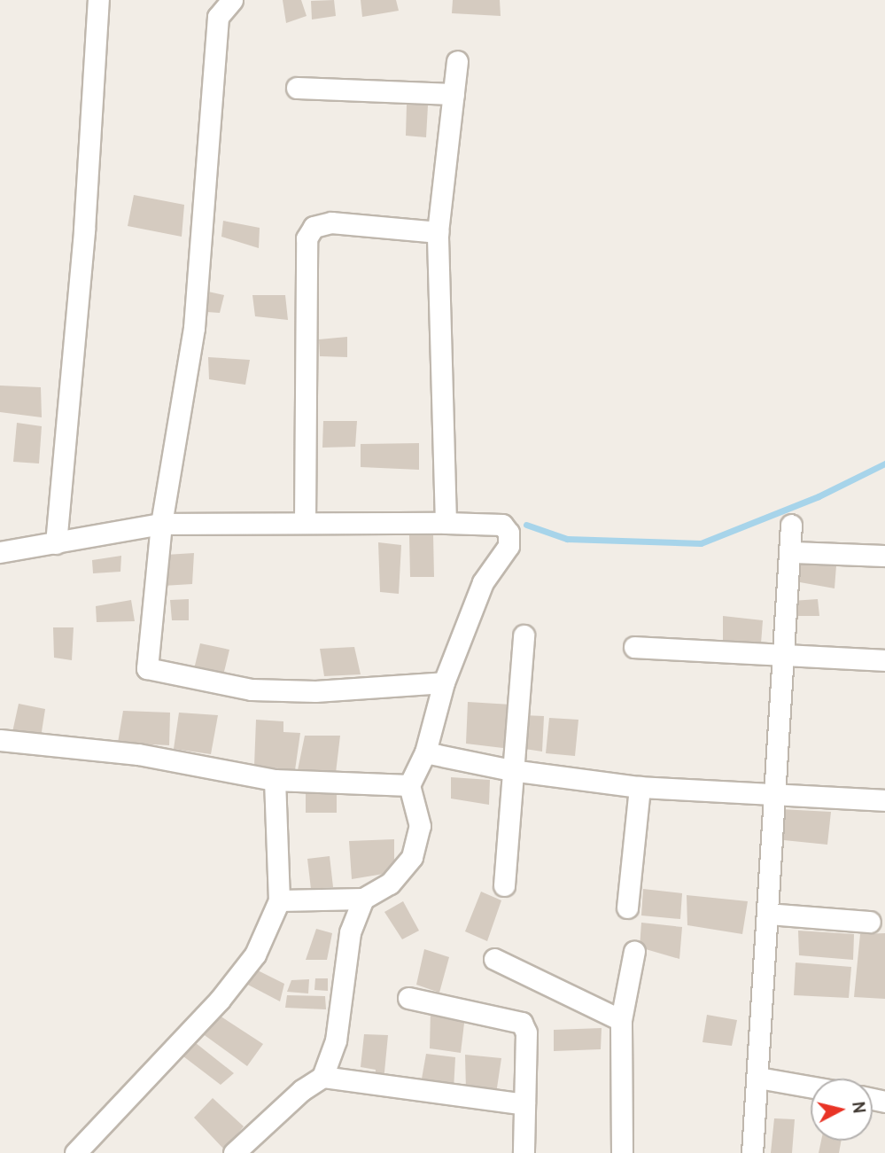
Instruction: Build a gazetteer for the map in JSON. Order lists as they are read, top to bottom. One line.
{"north":"right"}
